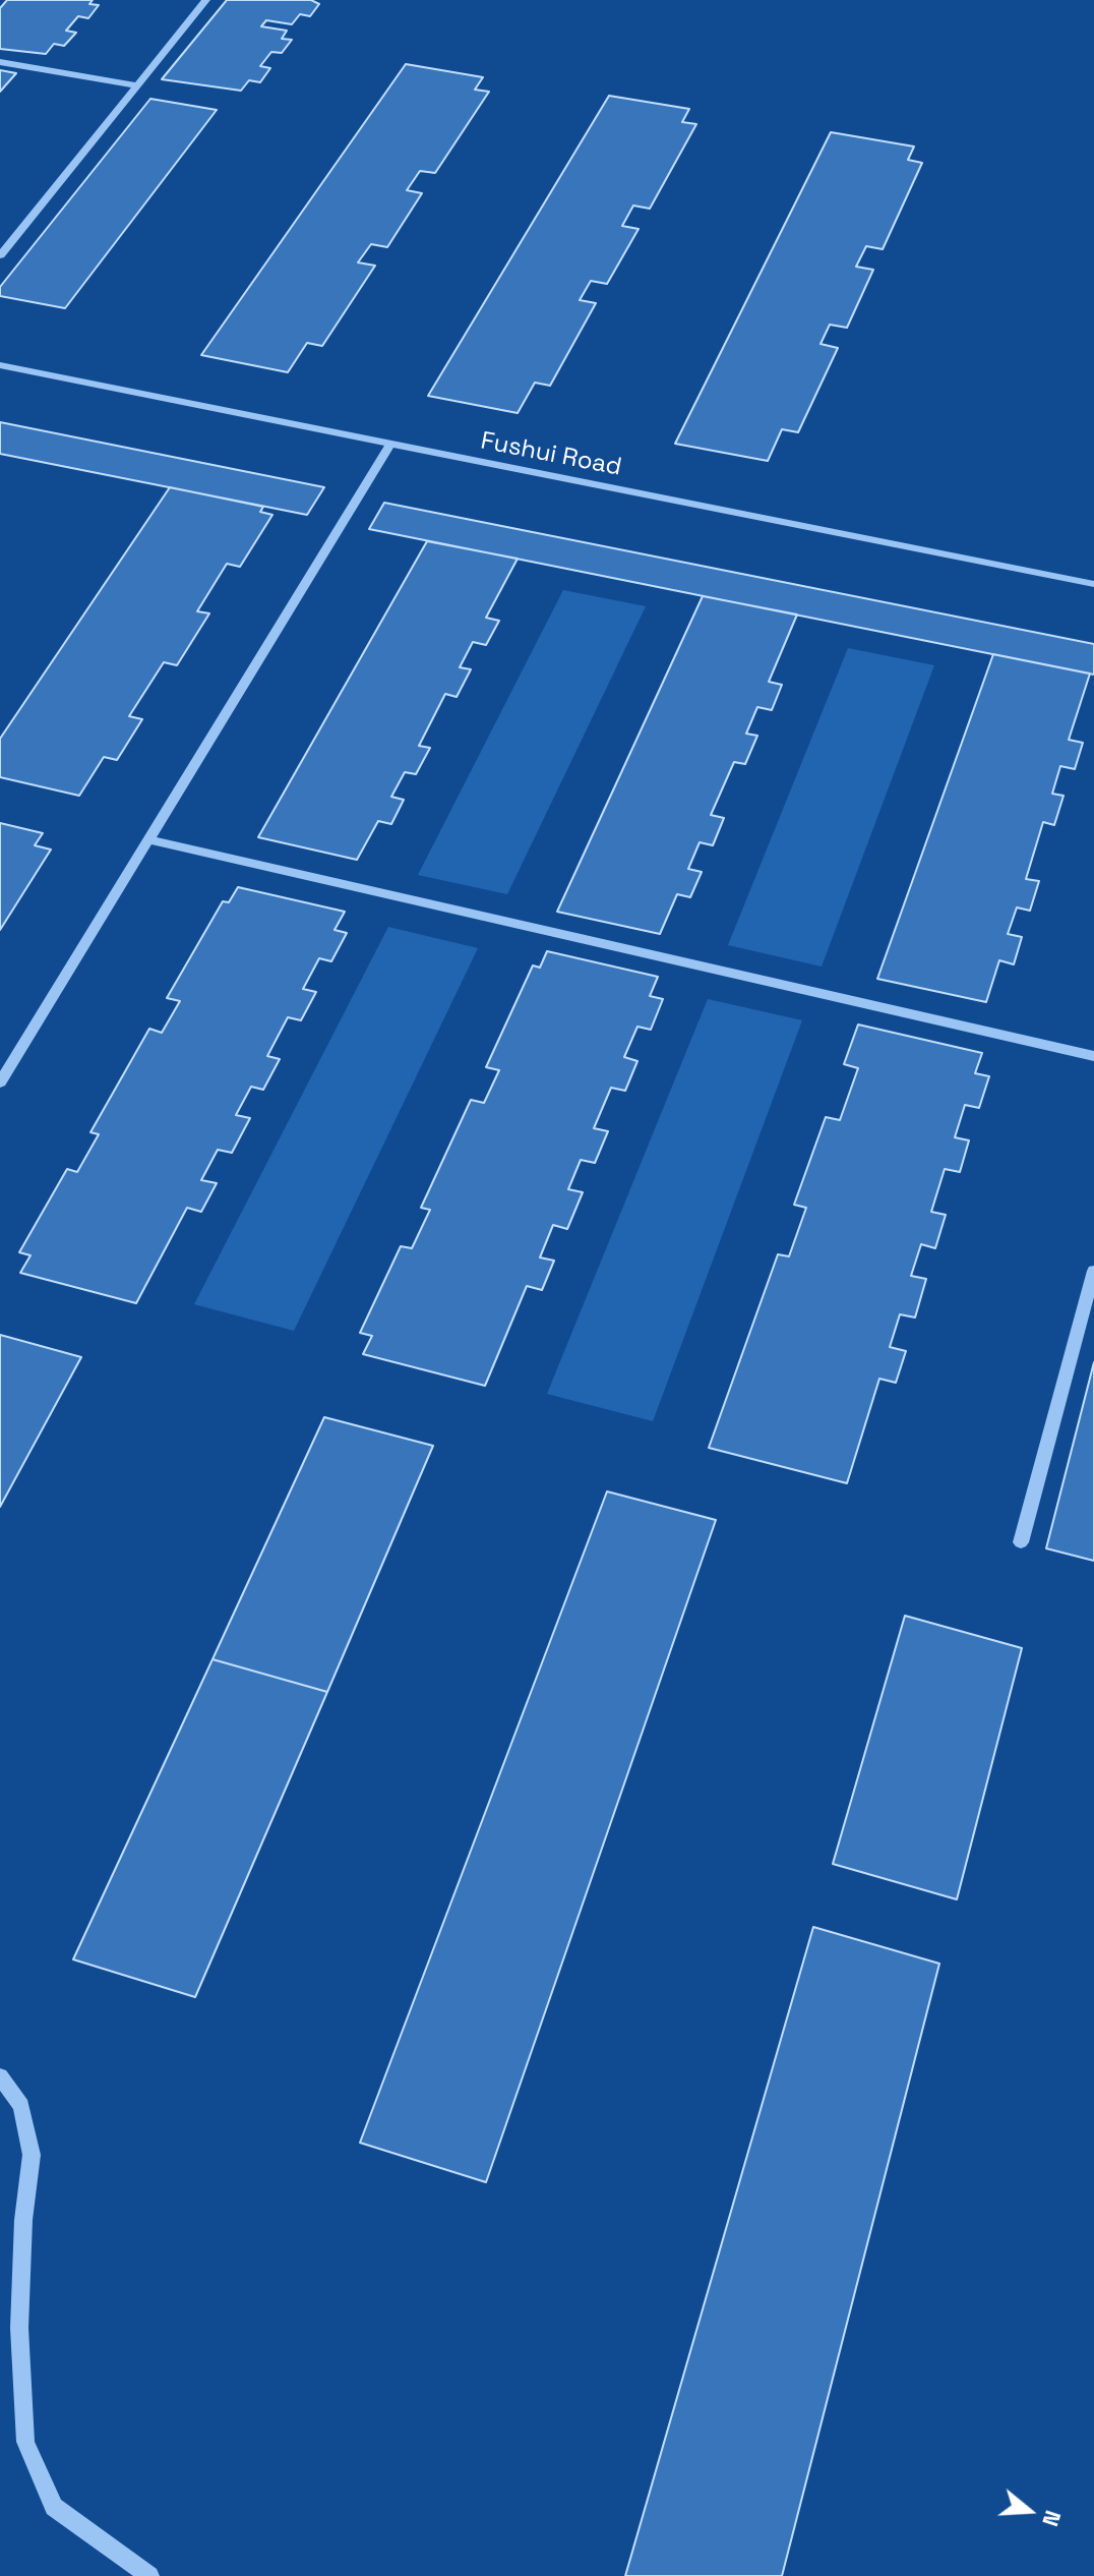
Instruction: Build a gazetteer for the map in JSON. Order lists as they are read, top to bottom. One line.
{"streets":{"street":["Fushui Road"]},"north":"right"}
